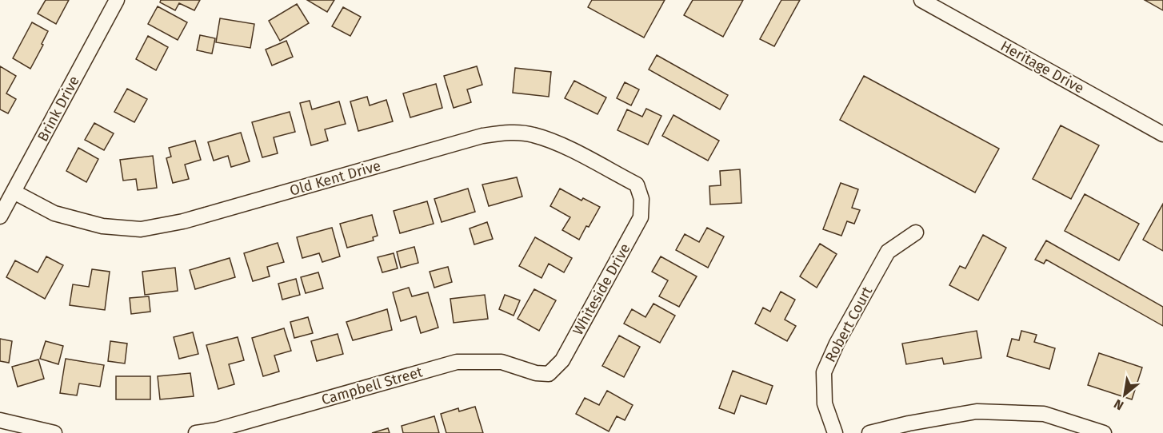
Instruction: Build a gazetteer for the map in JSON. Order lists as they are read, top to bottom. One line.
{"streets":{"street":["Heritage Drive","Brink Drive","Old Kent Drive","Whiteside Drive","Robert Court","Campbell Street"]},"crossings":[["Brink Drive","Old Kent Drive"],["Old Kent Drive","Whiteside Drive"],["Whiteside Drive","Campbell Street"]],"north":"bottom left"}
